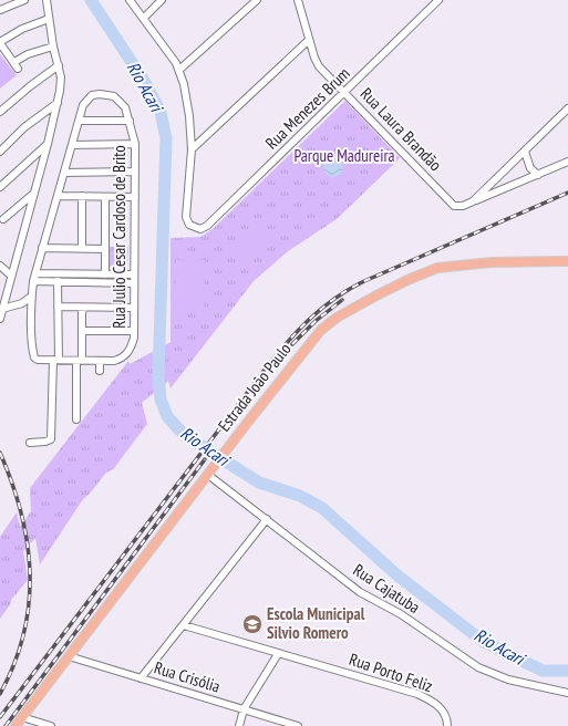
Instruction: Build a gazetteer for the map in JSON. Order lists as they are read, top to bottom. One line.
{"streets":{"main road":["Estrada João Paulo"],"street":["Rua Menezes Brum","Rua Laura Brandão","Rua Julio Cesar Cardoso de Brito","Rua Cajatuba","Rua Porto Feliz","Rua Crisólia"]},"crossings":[["Rua Menezes Brum","Rua Laura Brandão"],["Estrada João Paulo","Rua Cajatuba"],["Estrada João Paulo","Rua Crisólia"]],"water":["Rio Acari"],"parks":["Parque Madureira"],"places":{"school or university":["Escola Municipal Silvio Romero"]}}
